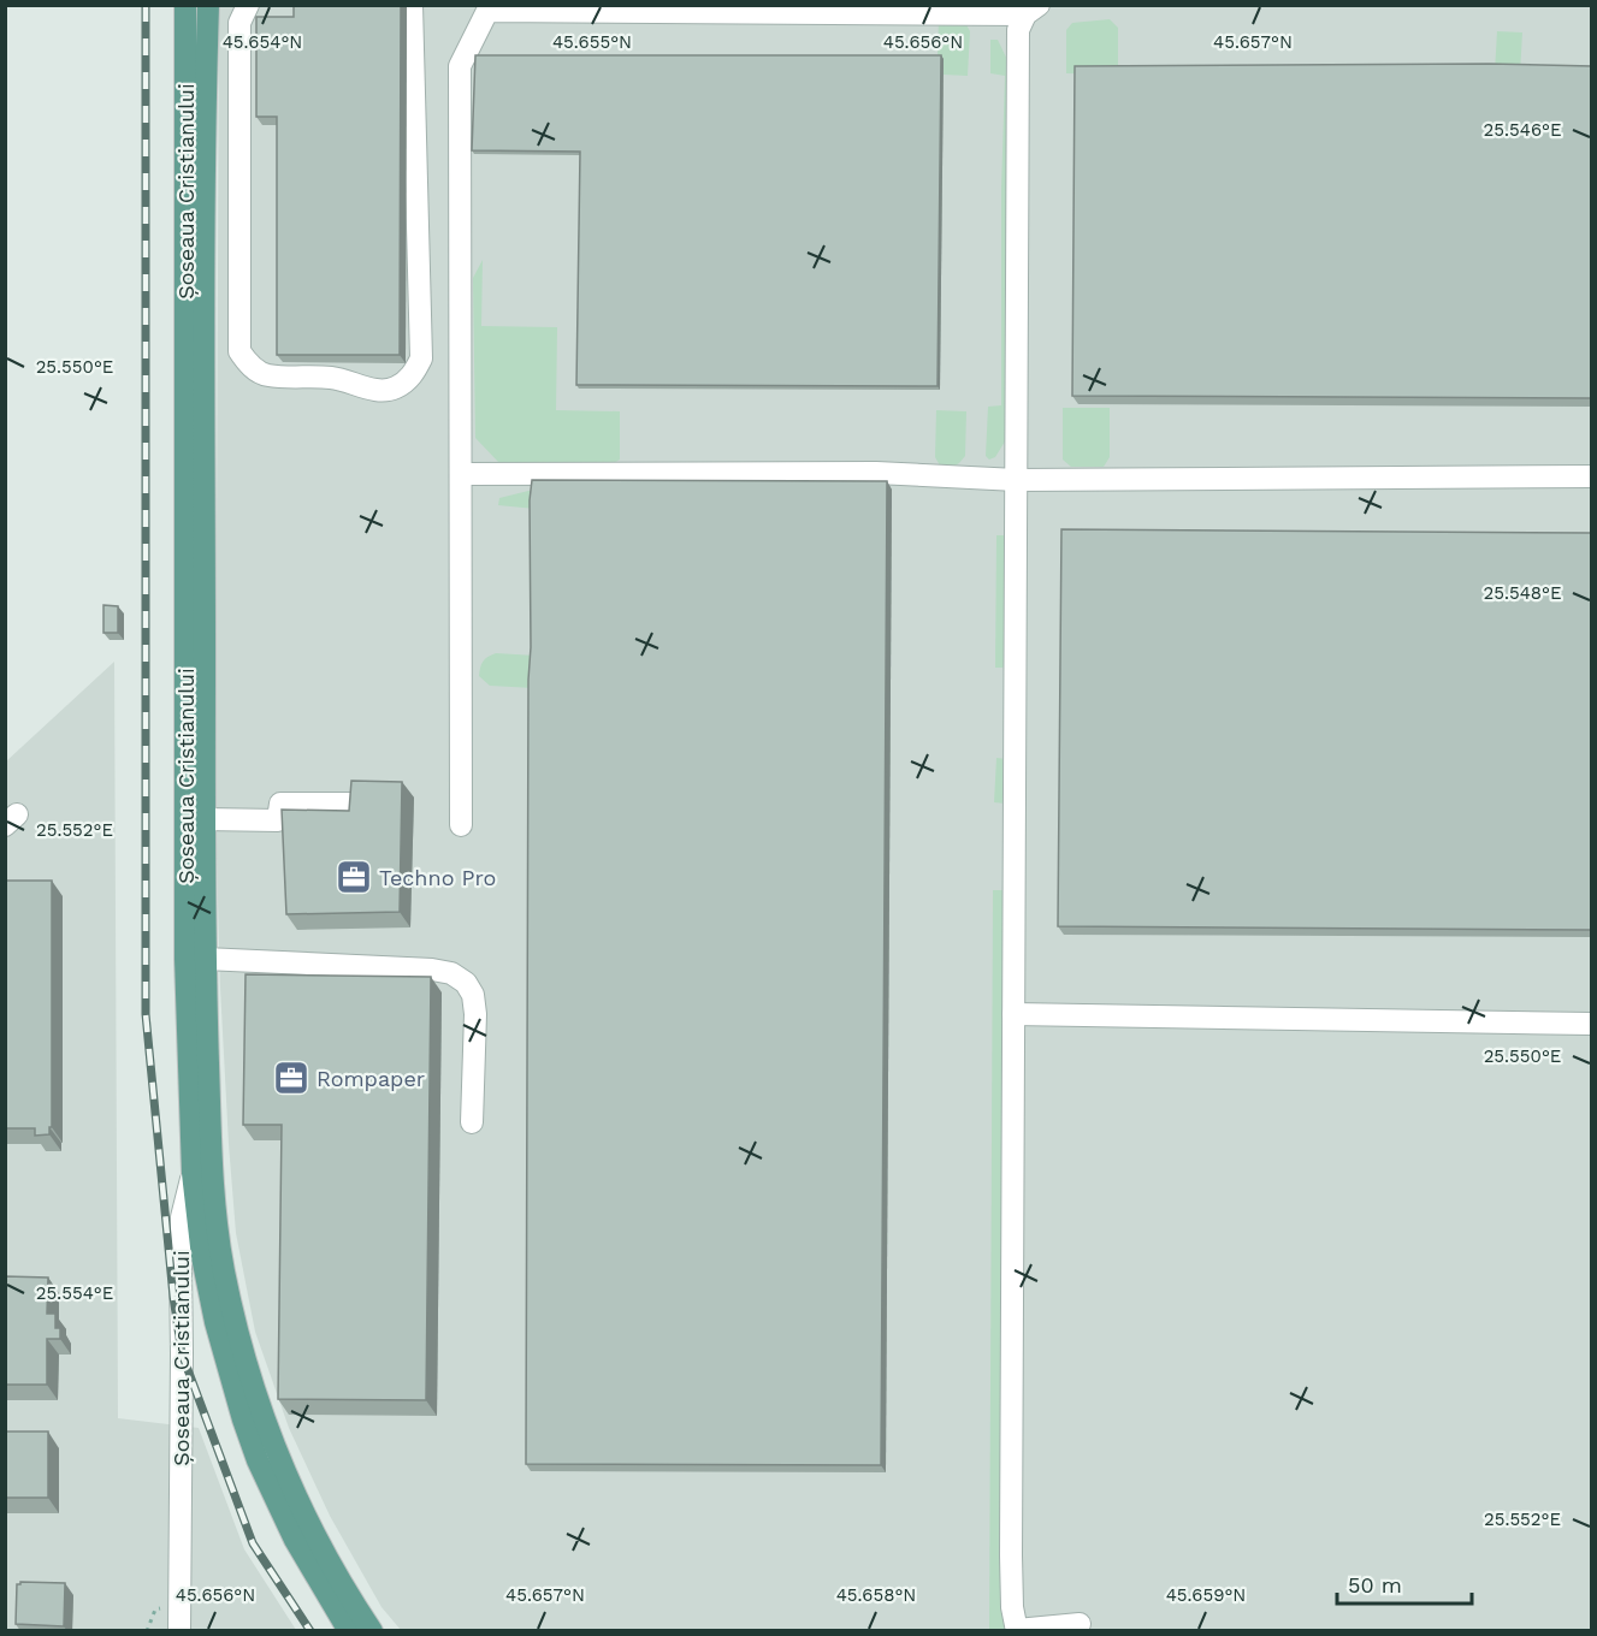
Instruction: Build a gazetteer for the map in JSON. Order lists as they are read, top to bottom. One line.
{"streets":{"main road":["Șoseaua Cristianului"]},"places":{"office":["Techno Pro","Rompaper"]},"scale_bar":"50 m","coordinates":["45.655°N","45.656°N","45.657°N","45.654°N","25.546°E","25.550°E","25.548°E","25.552°E","25.554°E","45.658°N","45.659°N"]}
